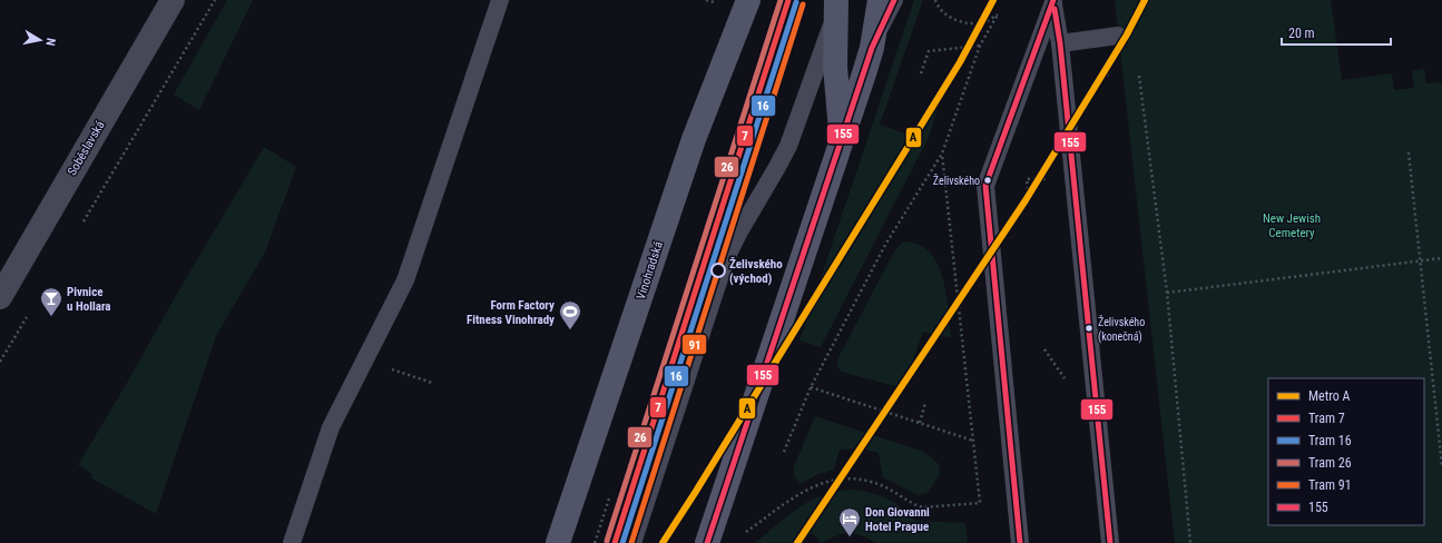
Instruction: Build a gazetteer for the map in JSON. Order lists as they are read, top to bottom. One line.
{"streets":{"main road":["Vinohradská"],"street":["Soběslavská"]},"parks":["New Jewish Cemetery"],"places":{"other":["Želivského","Želivského (východ)","Želivského (konečná)"],"bar":["Pivnice u Hollara"],"sports":["Form Factory Fitness Vinohrady"],"hotel":["Don Giovanni Hotel Prague"]},"lines":["metro line A","tram line 7","tram line 26","transit line 155","tram line 16","tram line 91"],"legend":["Metro A","Tram 7","Tram 16","Tram 26","Tram 91","155"],"scale_bar":"20 m","north":"right"}
